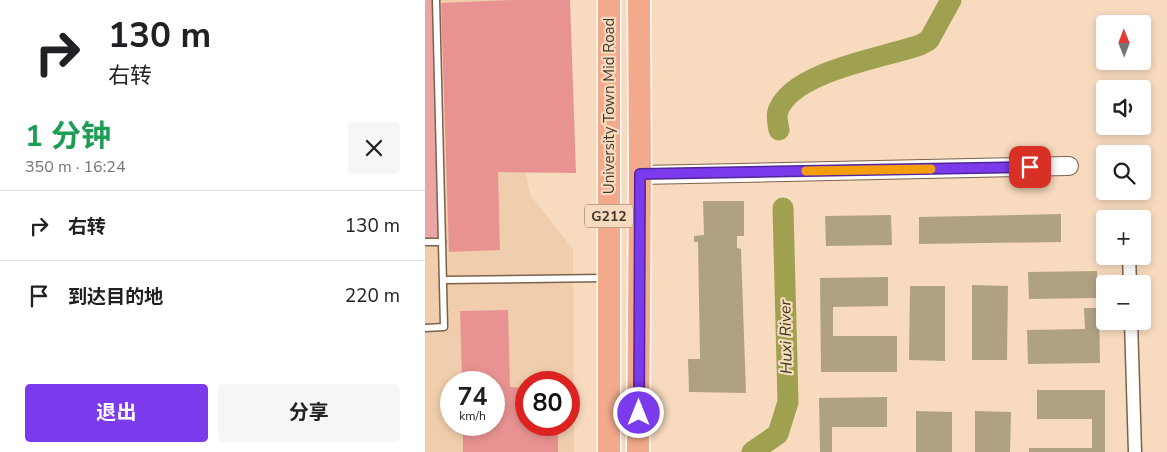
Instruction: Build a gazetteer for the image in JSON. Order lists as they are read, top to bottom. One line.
{"streets":{"highway":["University Town Mid Road","G212"]},"water":["Huxi River"],"north":"top","page":{"turn":["130 m","右转"],"map_buttons":["+","−"],"heading":["1 分钟","350 m · 16:24"],"list":[{"name":"右转","value":"130 m"},{"name":"到达目的地","value":"220 m"}],"speed":"74 km/h","limit":"80","buttons":["退出","分享"]}}
